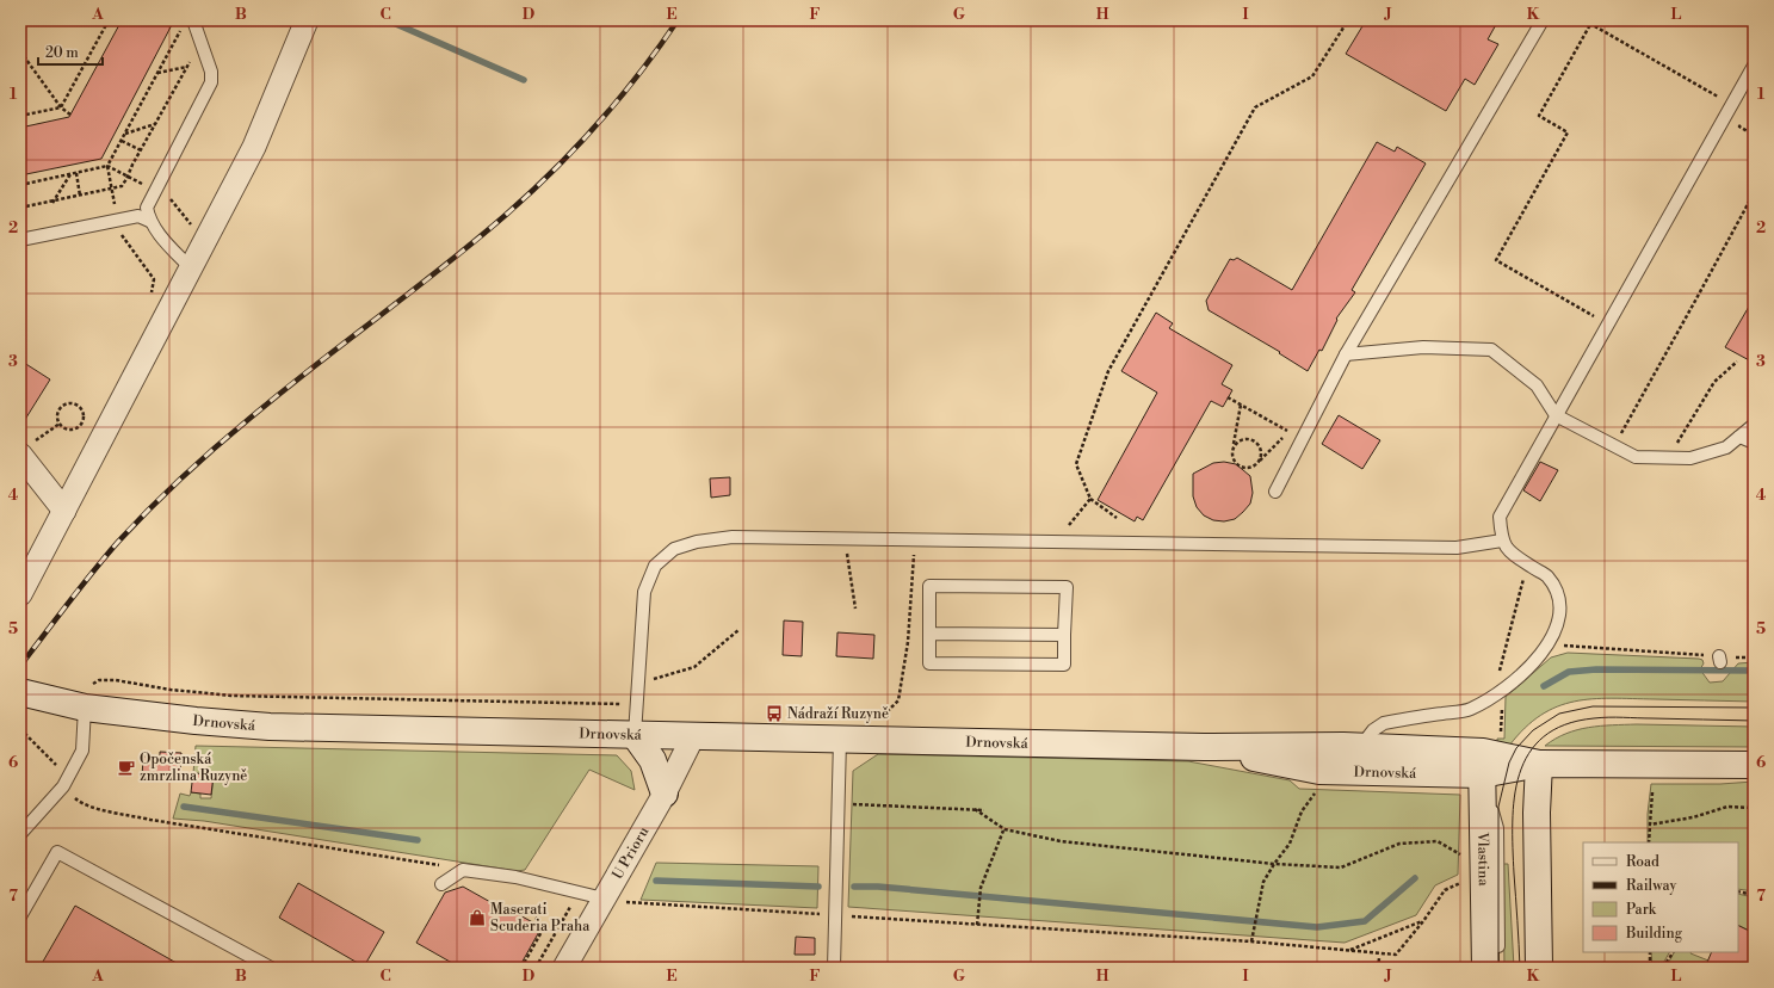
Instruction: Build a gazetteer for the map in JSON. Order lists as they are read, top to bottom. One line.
{"streets":{"main road":["Drnovská","Vlastina"],"street":["U Prioru"]},"crossings":[["Drnovská","U Prioru"],["Drnovská","Vlastina"]],"places":{"bus stop":["Nádraží Ruzyně"],"cafe":["Opočenská zmrzlina Ruzyně"],"shop":["Maserati Scuderia Praha"]},"legend":["Road","Railway","Park","Building"],"scale_bar":"20 m","grid":{"columns":["A","B","C","D","E","F","G","H","I","J","K","L"],"rows":["1","2","3","4","5","6","7"]}}
